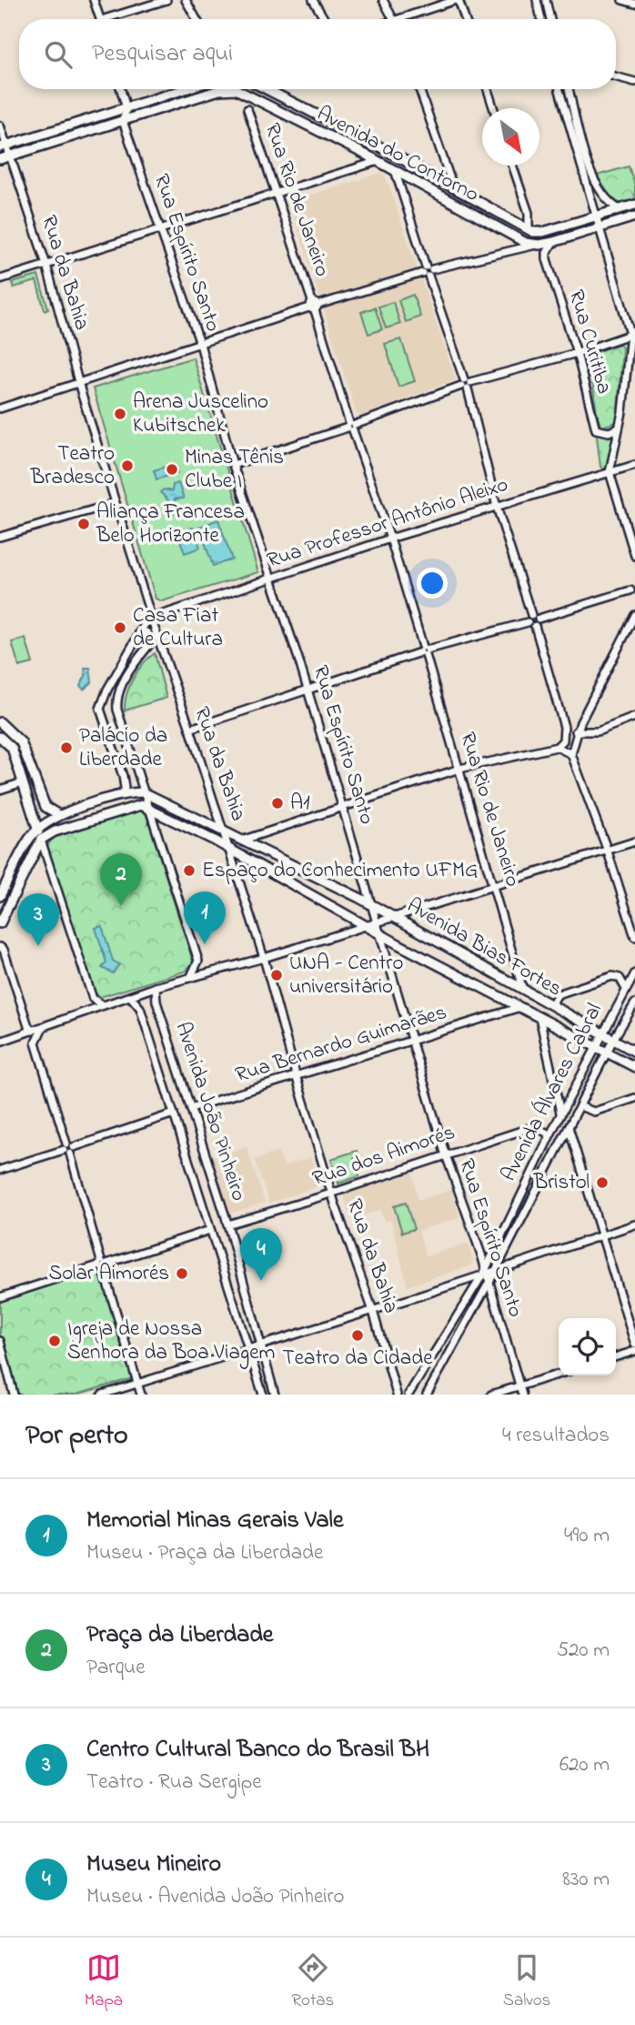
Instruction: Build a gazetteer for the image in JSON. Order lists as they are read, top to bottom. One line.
{"streets":{"main road":["Avenida do Contorno","Avenida Bias Fortes"],"street":["Rua Rio de Janeiro","Rua Espírito Santo","Rua da Bahia","Rua Curitiba","Rua Professor Antônio Aleixo","Rua Bernardo Guimarães","Avenida Álvares Cabral","Avenida João Pinheiro","Rua dos Aimorés"]},"crossings":[["Avenida do Contorno","Rua Espírito Santo"],["Avenida do Contorno","Rua da Bahia"],["Rua Rio de Janeiro","Rua Professor Antônio Aleixo"],["Rua Rio de Janeiro","Avenida Bias Fortes"],["Rua Espírito Santo","Rua Professor Antônio Aleixo"],["Rua Espírito Santo","Avenida Bias Fortes"],["Rua Espírito Santo","Rua Bernardo Guimarães"],["Rua Espírito Santo","Avenida Álvares Cabral"],["Rua Espírito Santo","Rua dos Aimorés"],["Rua da Bahia","Rua Professor Antônio Aleixo"],["Rua da Bahia","Avenida Bias Fortes"],["Rua da Bahia","Rua Bernardo Guimarães"],["Rua da Bahia","Rua dos Aimorés"],["Avenida Bias Fortes","Rua Bernardo Guimarães"],["Avenida Bias Fortes","Avenida Álvares Cabral"],["Rua Bernardo Guimarães","Avenida João Pinheiro"],["Avenida Álvares Cabral","Rua dos Aimorés"],["Avenida João Pinheiro","Rua dos Aimorés"]],"places":["Arena Juscelino Kubitschek","Teatro Bradesco","Minas Tênis Clube I","Aliança Francesa Belo Horizonte","Casa Fiat de Cultura","Palácio da Liberdade","A1","Espaço do Conhecimento UFMG","UNA - Centro universitário","Bristol","Solar Aimorés","Teatro da Cidade","Igreja de Nossa Senhora da Boa Viagem"],"north":"bottom right","page":{"search":"Pesquisar aqui","pins":["2","1","3","4"],"heading":["Por perto","4 resultados"],"list":[{"mark":"1","name":"Memorial Minas Gerais Vale","note":"Museu · Praça da Liberdade","value":"490 m"},{"mark":"2","name":"Praça da Liberdade","note":"Parque","value":"520 m"},{"mark":"3","name":"Centro Cultural Banco do Brasil BH","note":"Teatro · Rua Sergipe","value":"620 m"},{"mark":"4","name":"Museu Mineiro","note":"Museu · Avenida João Pinheiro","value":"830 m"}],"nav":["Mapa","Rotas","Salvos"]}}
